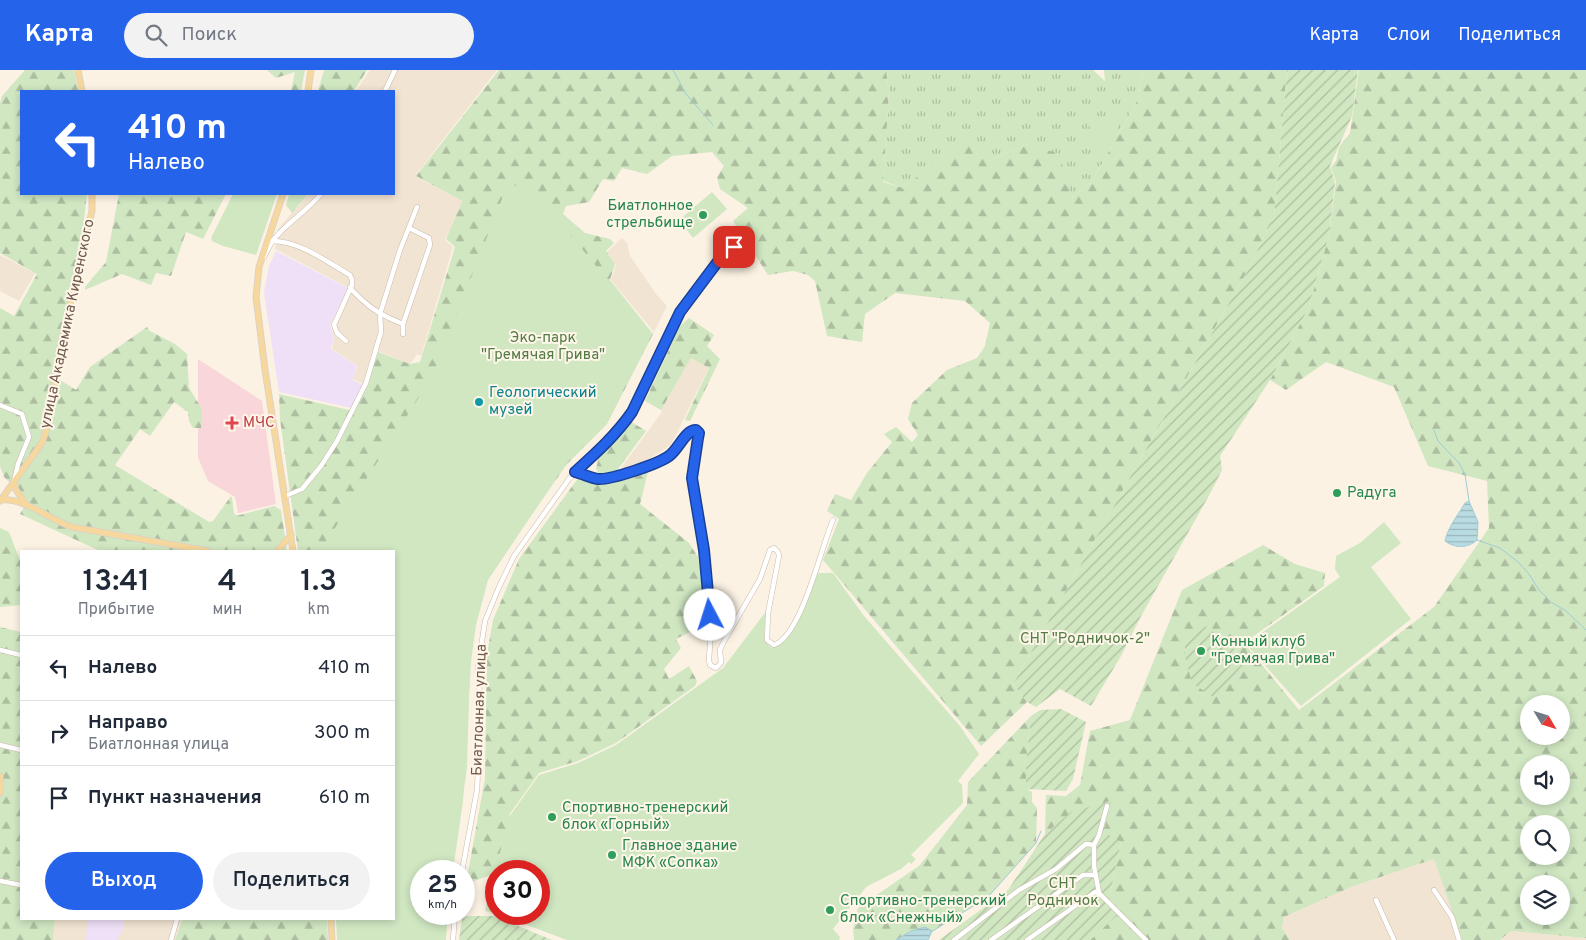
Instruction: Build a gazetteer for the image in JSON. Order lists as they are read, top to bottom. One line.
{"streets":{"main road":["улица Академика Киренского"],"street":["Биатлонная улица"]},"parks":["Эко-парк \"Гремячая Грива\"","СНТ \"Родничок-2\"","СНТ Родничок"],"places":{"other":["Биатлонное стрельбище","Геологический музей","Радуга","Конный клуб \"Гремячая Грива\"","Спортивно-тренерский блок «Горный»","Главное здание МФК «Сопка»","Спортивно-тренерский блок «Снежный»"],"health":["МЧС"]},"north":"bottom right","page":{"header":"Карта","search":"Поиск","nav":["Карта","Слои","Поделиться"],"turn":["410 m","Налево"],"eta":["13:41","Прибытие","4","мин","1.3","km"],"list":[{"name":"Налево","value":"410 m"},{"name":"Направо","note":"Биатлонная улица","value":"300 m"},{"name":"Пункт назначения","value":"610 m"}],"buttons":["Выход","Поделиться"],"speed":"25 km/h","limit":"30"}}
